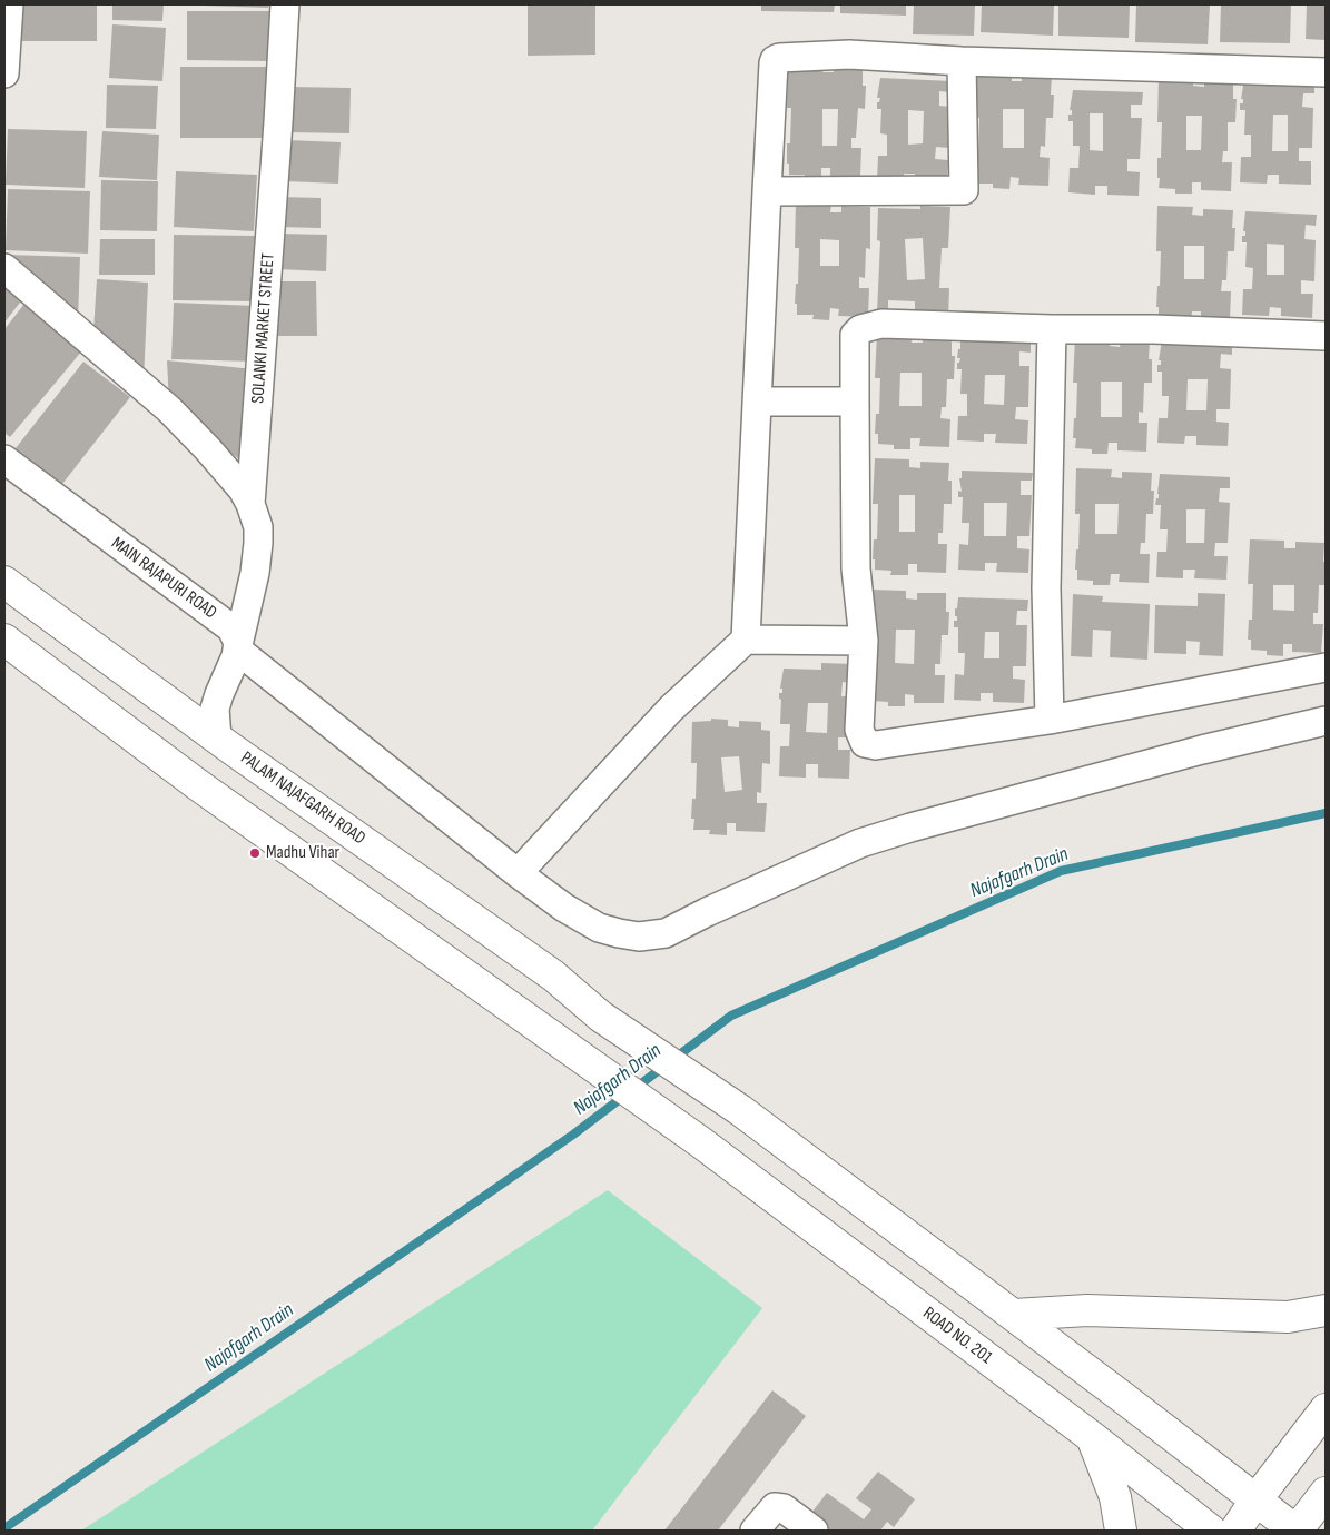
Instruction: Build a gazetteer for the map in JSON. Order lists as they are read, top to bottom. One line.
{"streets":{"main road":["PALAM NAJAFGARH ROAD","ROAD NO. 201"],"street":["SOLANKI MARKET STREET","MAIN RAJAPURI ROAD"]},"crossings":[["SOLANKI MARKET STREET","MAIN RAJAPURI ROAD"]],"water":["Najafgarh Drain"],"places":["Madhu Vihar"]}
